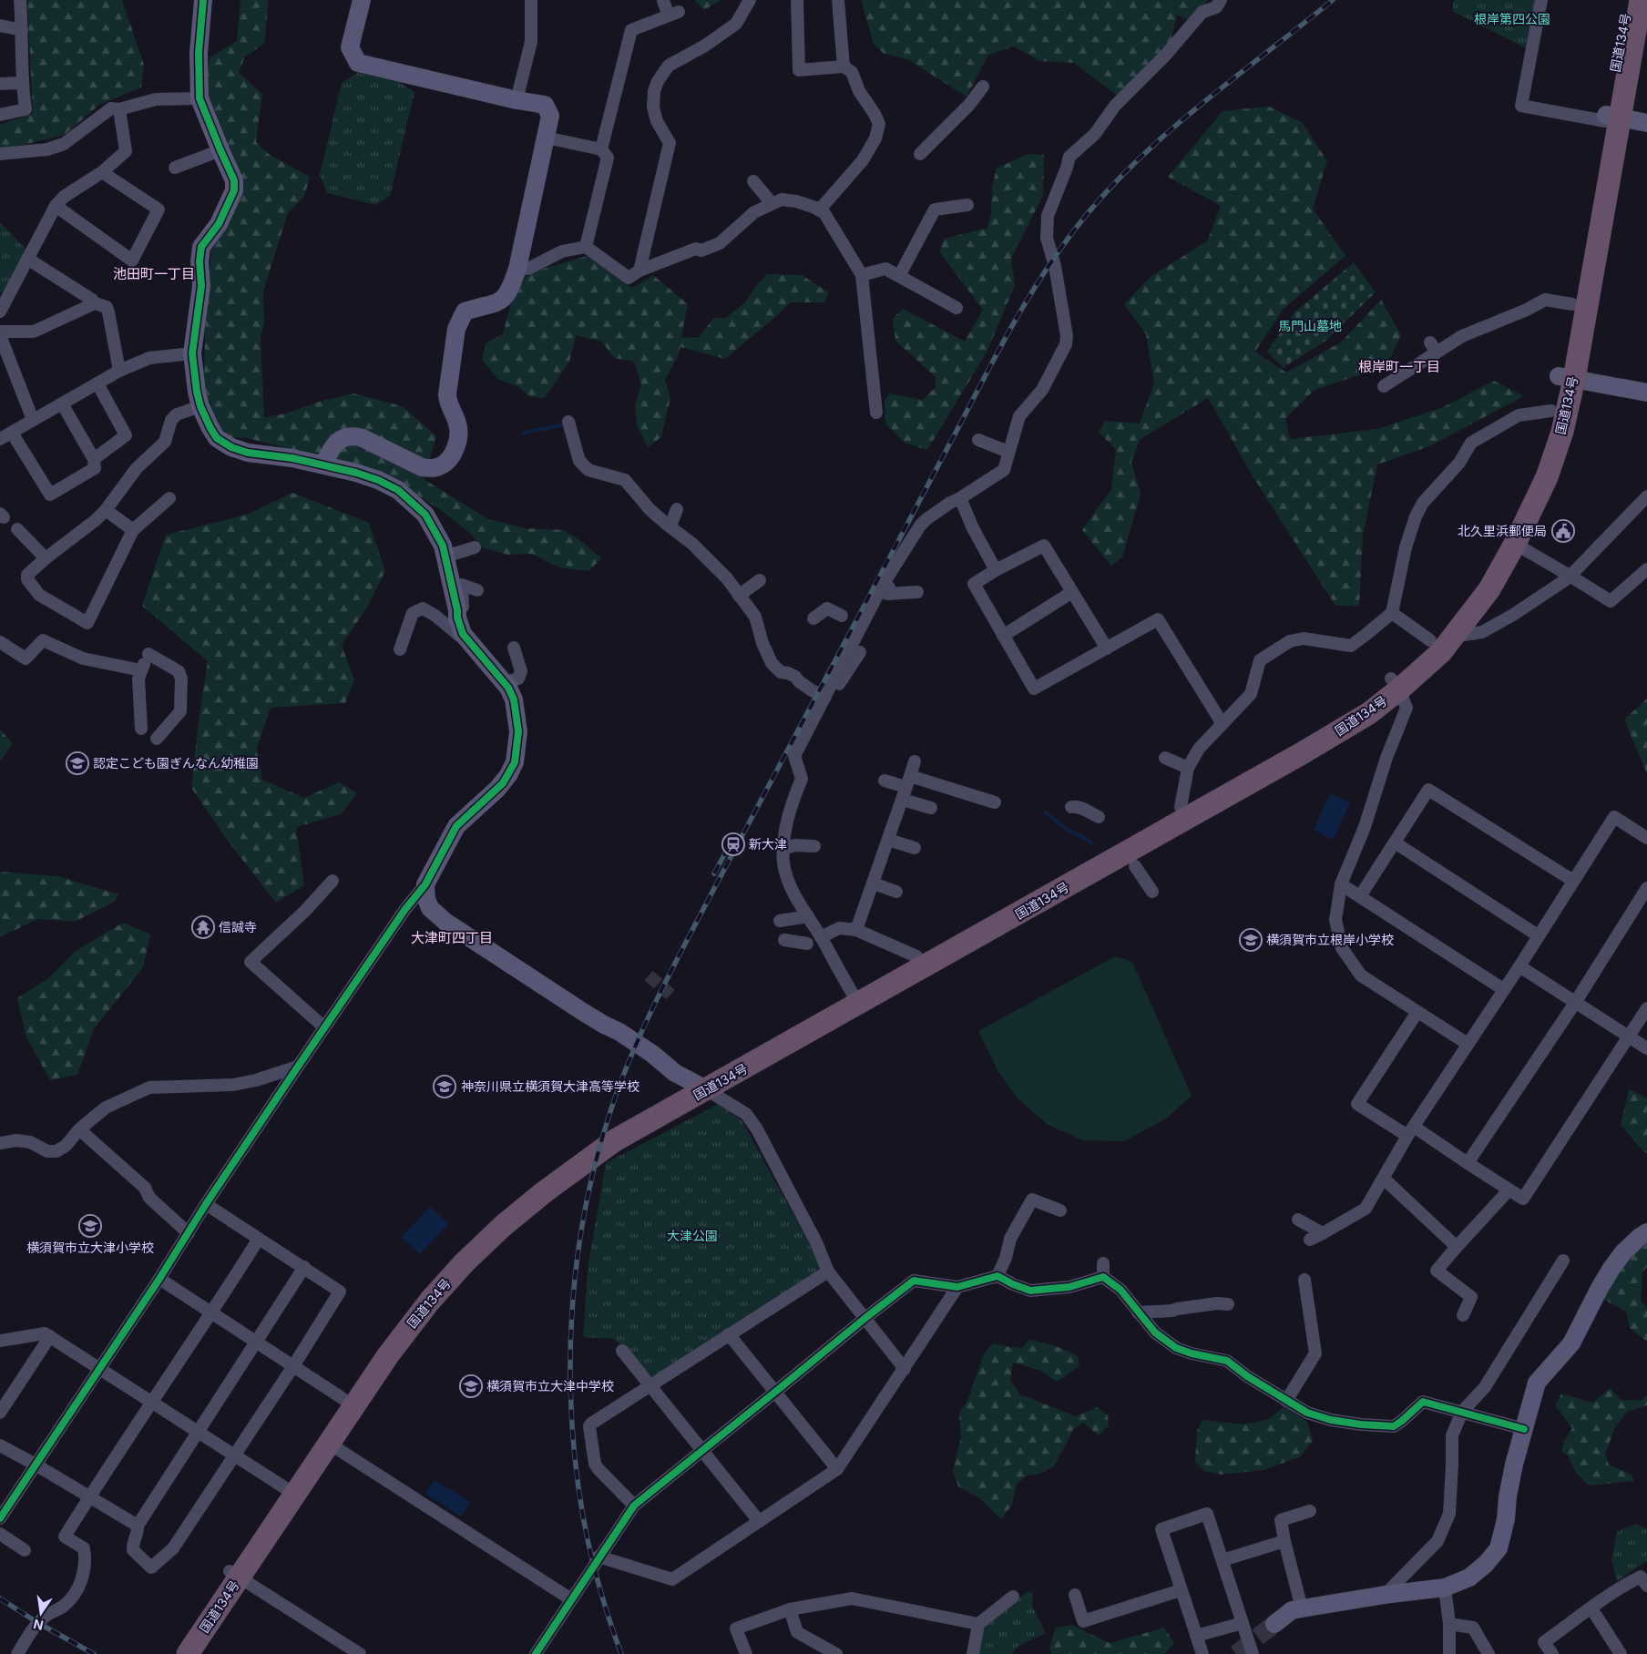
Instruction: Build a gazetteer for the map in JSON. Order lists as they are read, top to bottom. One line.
{"streets":{"highway":["国道134号"]},"districts":["池田町一丁目","根岸町一丁目","大津町四丁目"],"parks":["根岸第四公園","馬門山墓地","大津公園"],"places":{"public building":["北久里浜郵便局"],"school or university":["認定こども園ぎんなん幼稚園","横須賀市立根岸小学校","神奈川県立横須賀大津高等学校","横須賀市立大津小学校","横須賀市立大津中学校"],"station":["新大津"],"temple":["信誠寺"]},"north":"bottom"}
